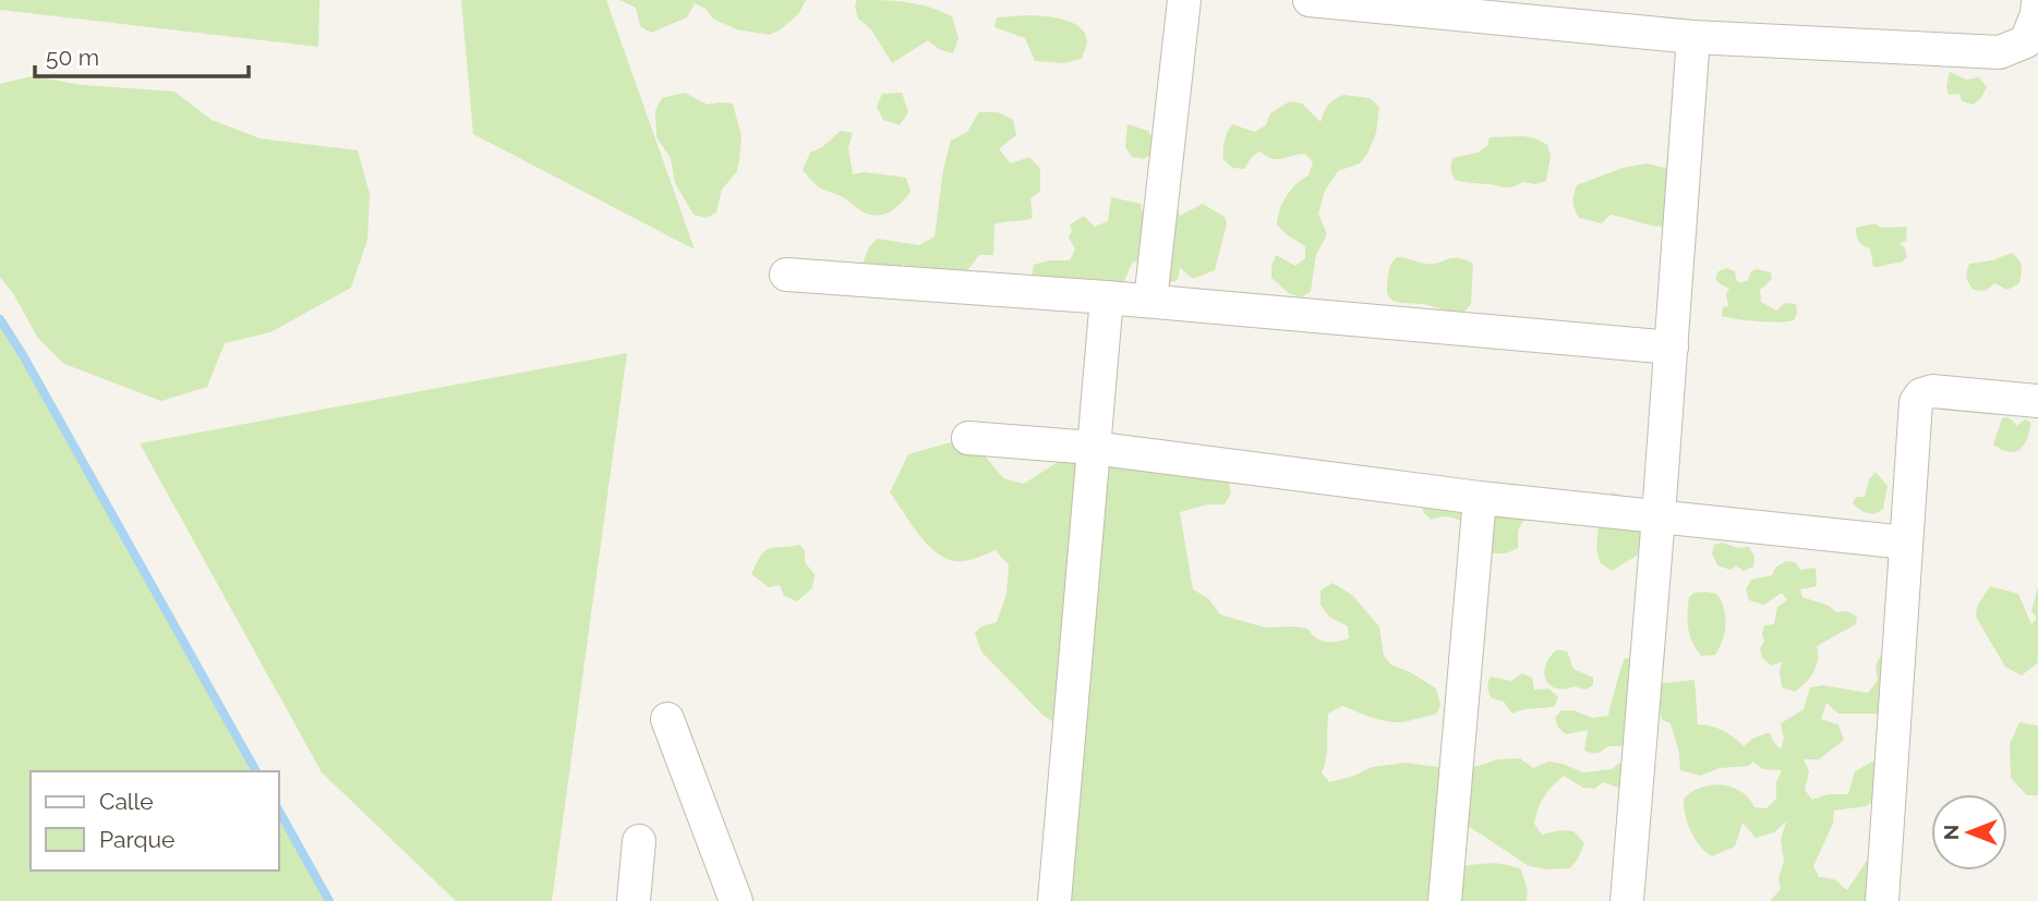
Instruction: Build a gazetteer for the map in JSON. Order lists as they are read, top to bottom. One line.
{"legend":["Calle","Parque"],"scale_bar":"50 m","north":"left"}
